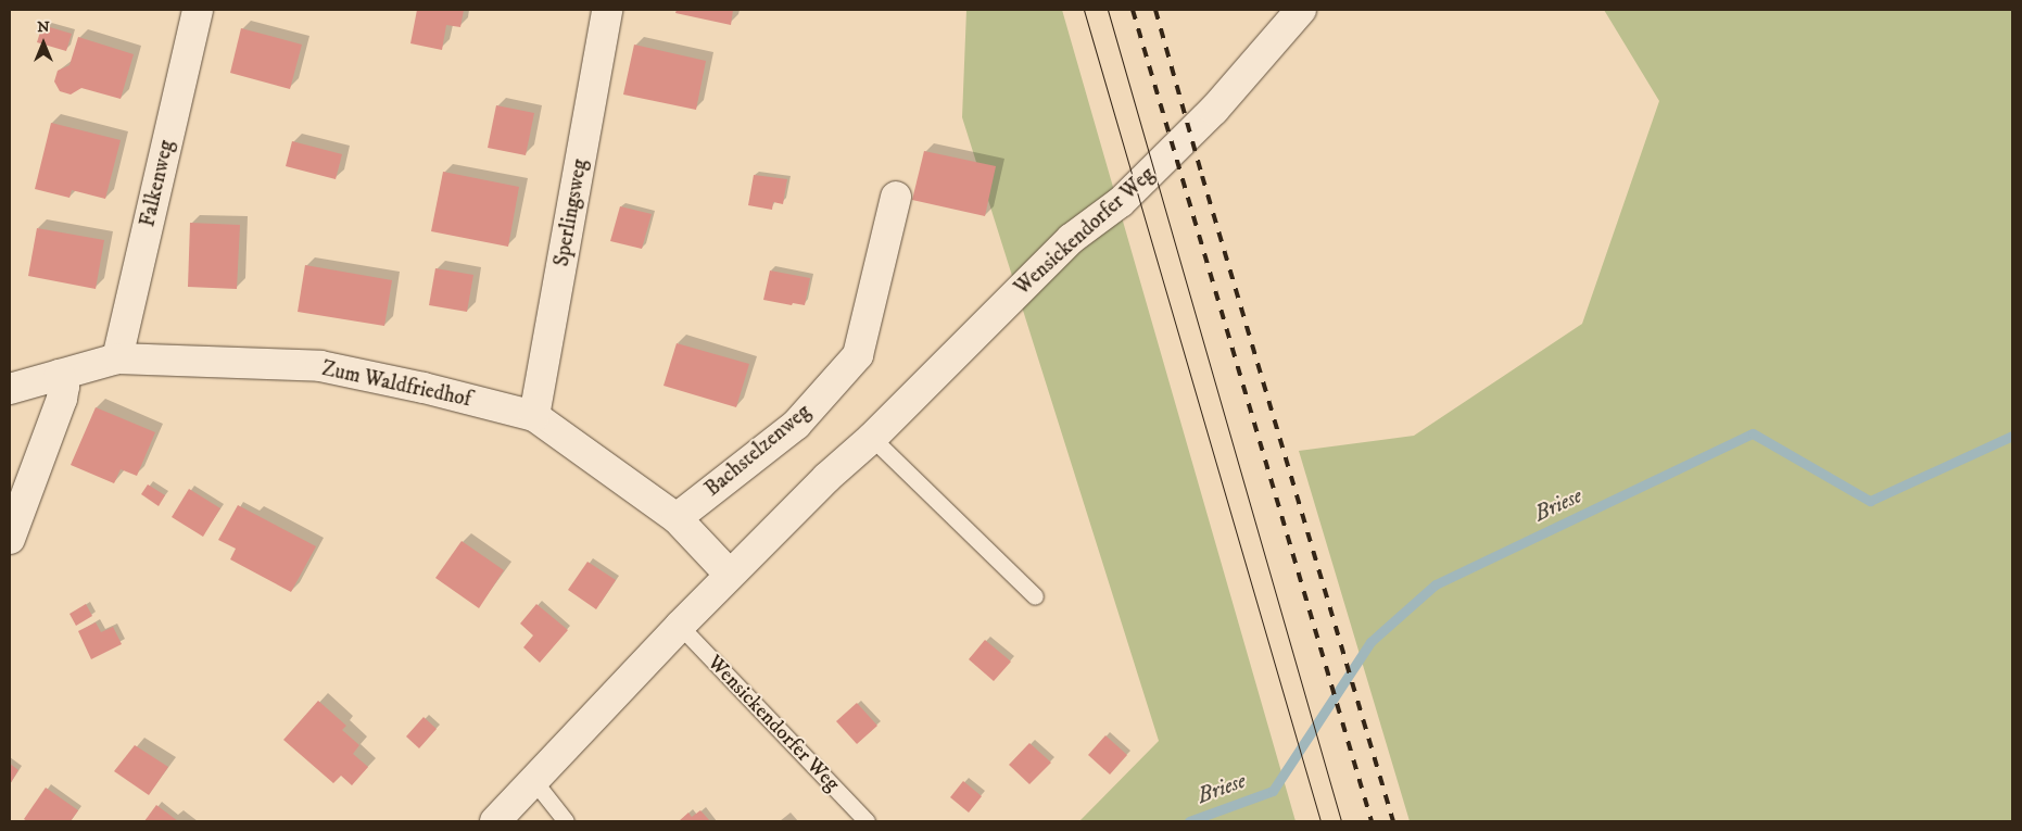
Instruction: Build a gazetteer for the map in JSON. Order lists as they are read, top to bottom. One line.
{"streets":{"street":["Falkenweg","Sperlingsweg","Wensickendorfer Weg","Zum Waldfriedhof","Bachstelzenweg"]},"crossings":[["Falkenweg","Zum Waldfriedhof"],["Sperlingsweg","Zum Waldfriedhof"],["Wensickendorfer Weg","Zum Waldfriedhof"],["Zum Waldfriedhof","Bachstelzenweg"]],"water":["Briese"],"north":"top"}
